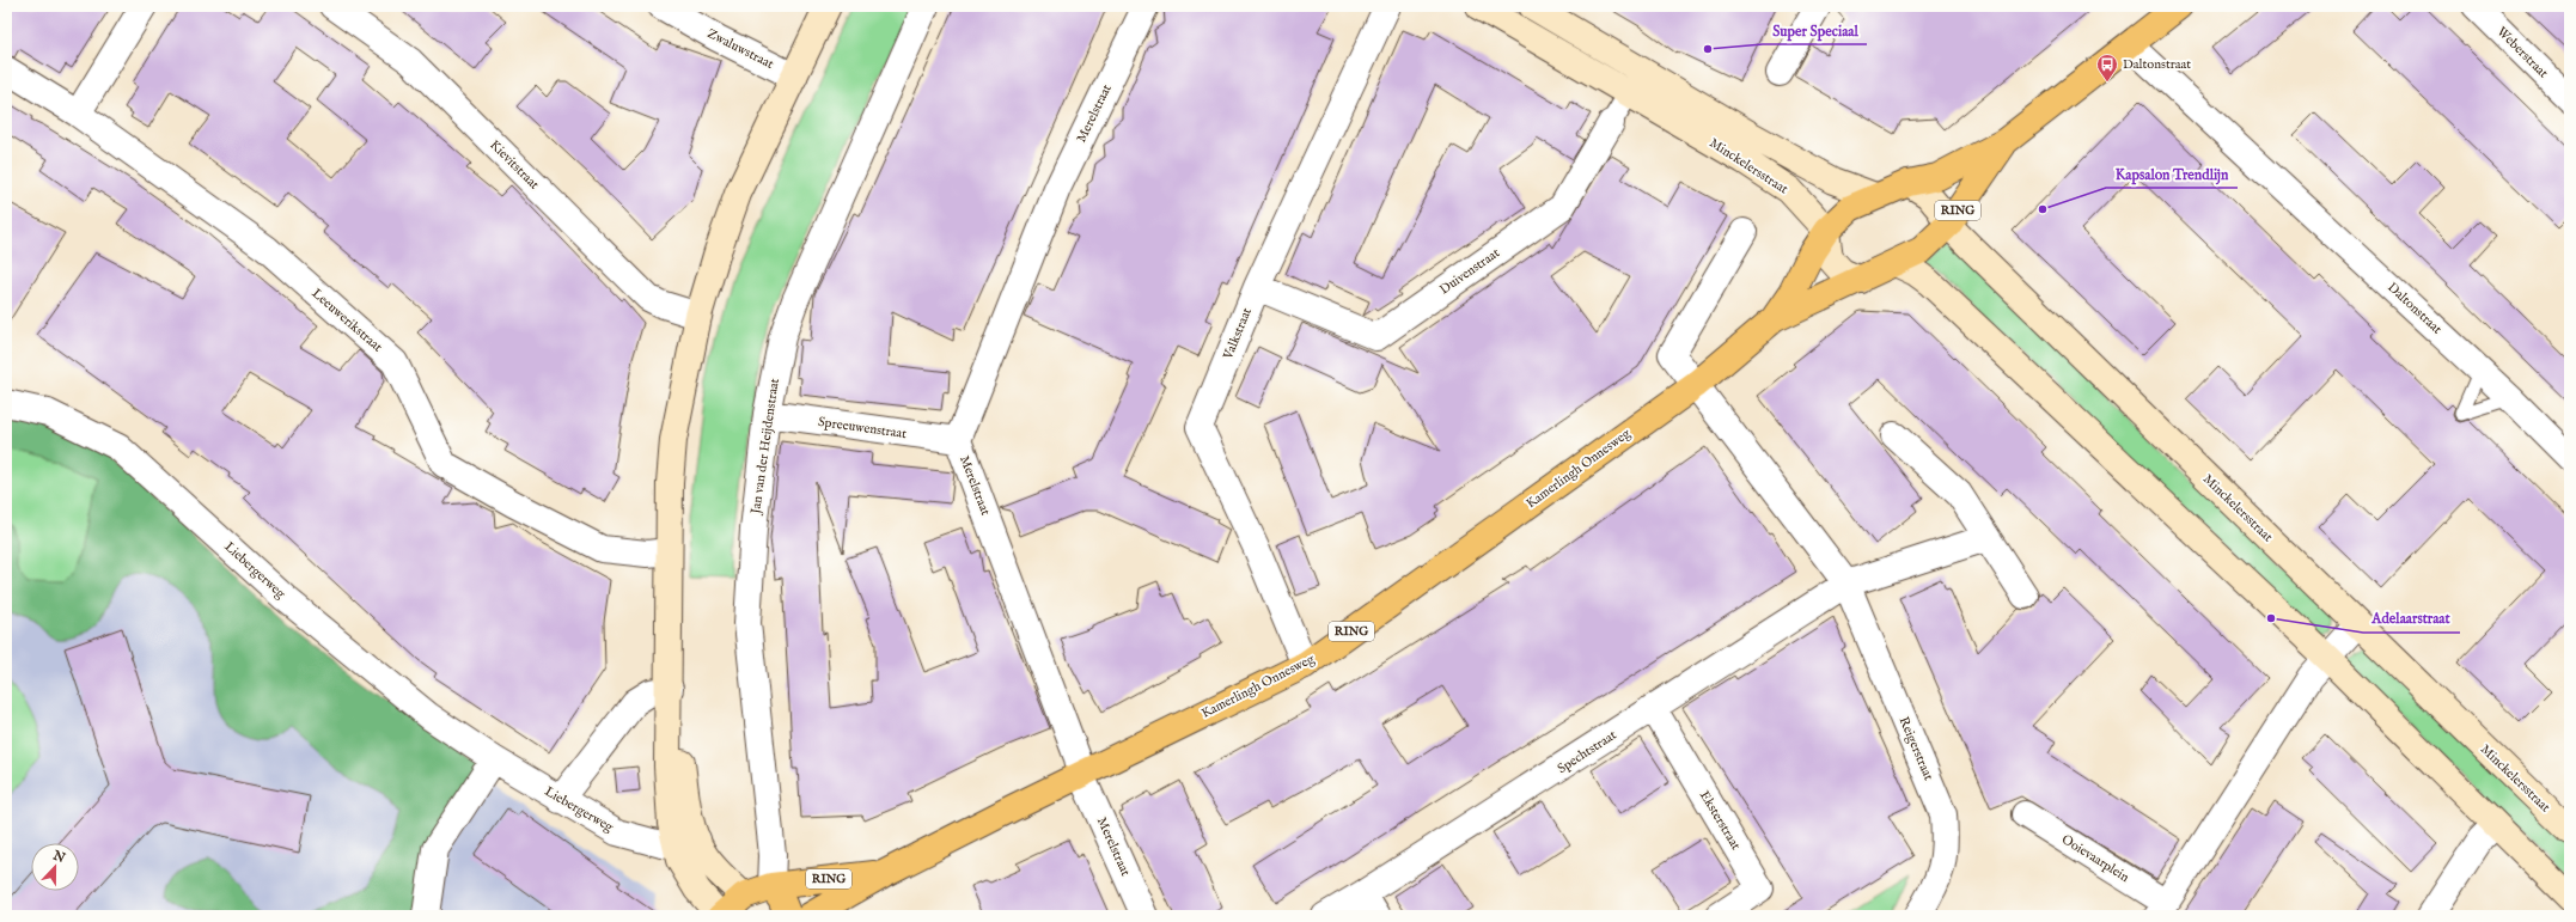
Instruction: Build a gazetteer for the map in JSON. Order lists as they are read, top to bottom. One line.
{"streets":{"main road":["Minckelersstraat","RING","Kamerlingh Onnesweg"],"street":["Zwaluwstraat","Weberstraat","Merelstraat","Kievitstraat","Duivenstraat","Daltonstraat","Leeuwerikstraat","Valkstraat","Spreeuwenstraat","Jan van der Heijdenstraat","Liebergerweg","Reigerstraat","Spechtstraat","Eksterstraat","Ooievaarplein"]},"crossings":[["Merelstraat","Spreeuwenstraat"],["Merelstraat","Kamerlingh Onnesweg"],["Minckelersstraat","Duivenstraat"],["Minckelersstraat","Kamerlingh Onnesweg"],["RING","Kamerlingh Onnesweg"],["Duivenstraat","Valkstraat"],["Daltonstraat","Kamerlingh Onnesweg"],["Valkstraat","Kamerlingh Onnesweg"],["Spreeuwenstraat","Jan van der Heijdenstraat"],["Jan van der Heijdenstraat","Kamerlingh Onnesweg"],["Kamerlingh Onnesweg","Reigerstraat"],["Reigerstraat","Spechtstraat"],["Spechtstraat","Eksterstraat"]],"places":{"other":["Super Speciaal","Kapsalon Trendlijn","Adelaarstraat"],"bus stop":["Daltonstraat"]},"north":"top"}
